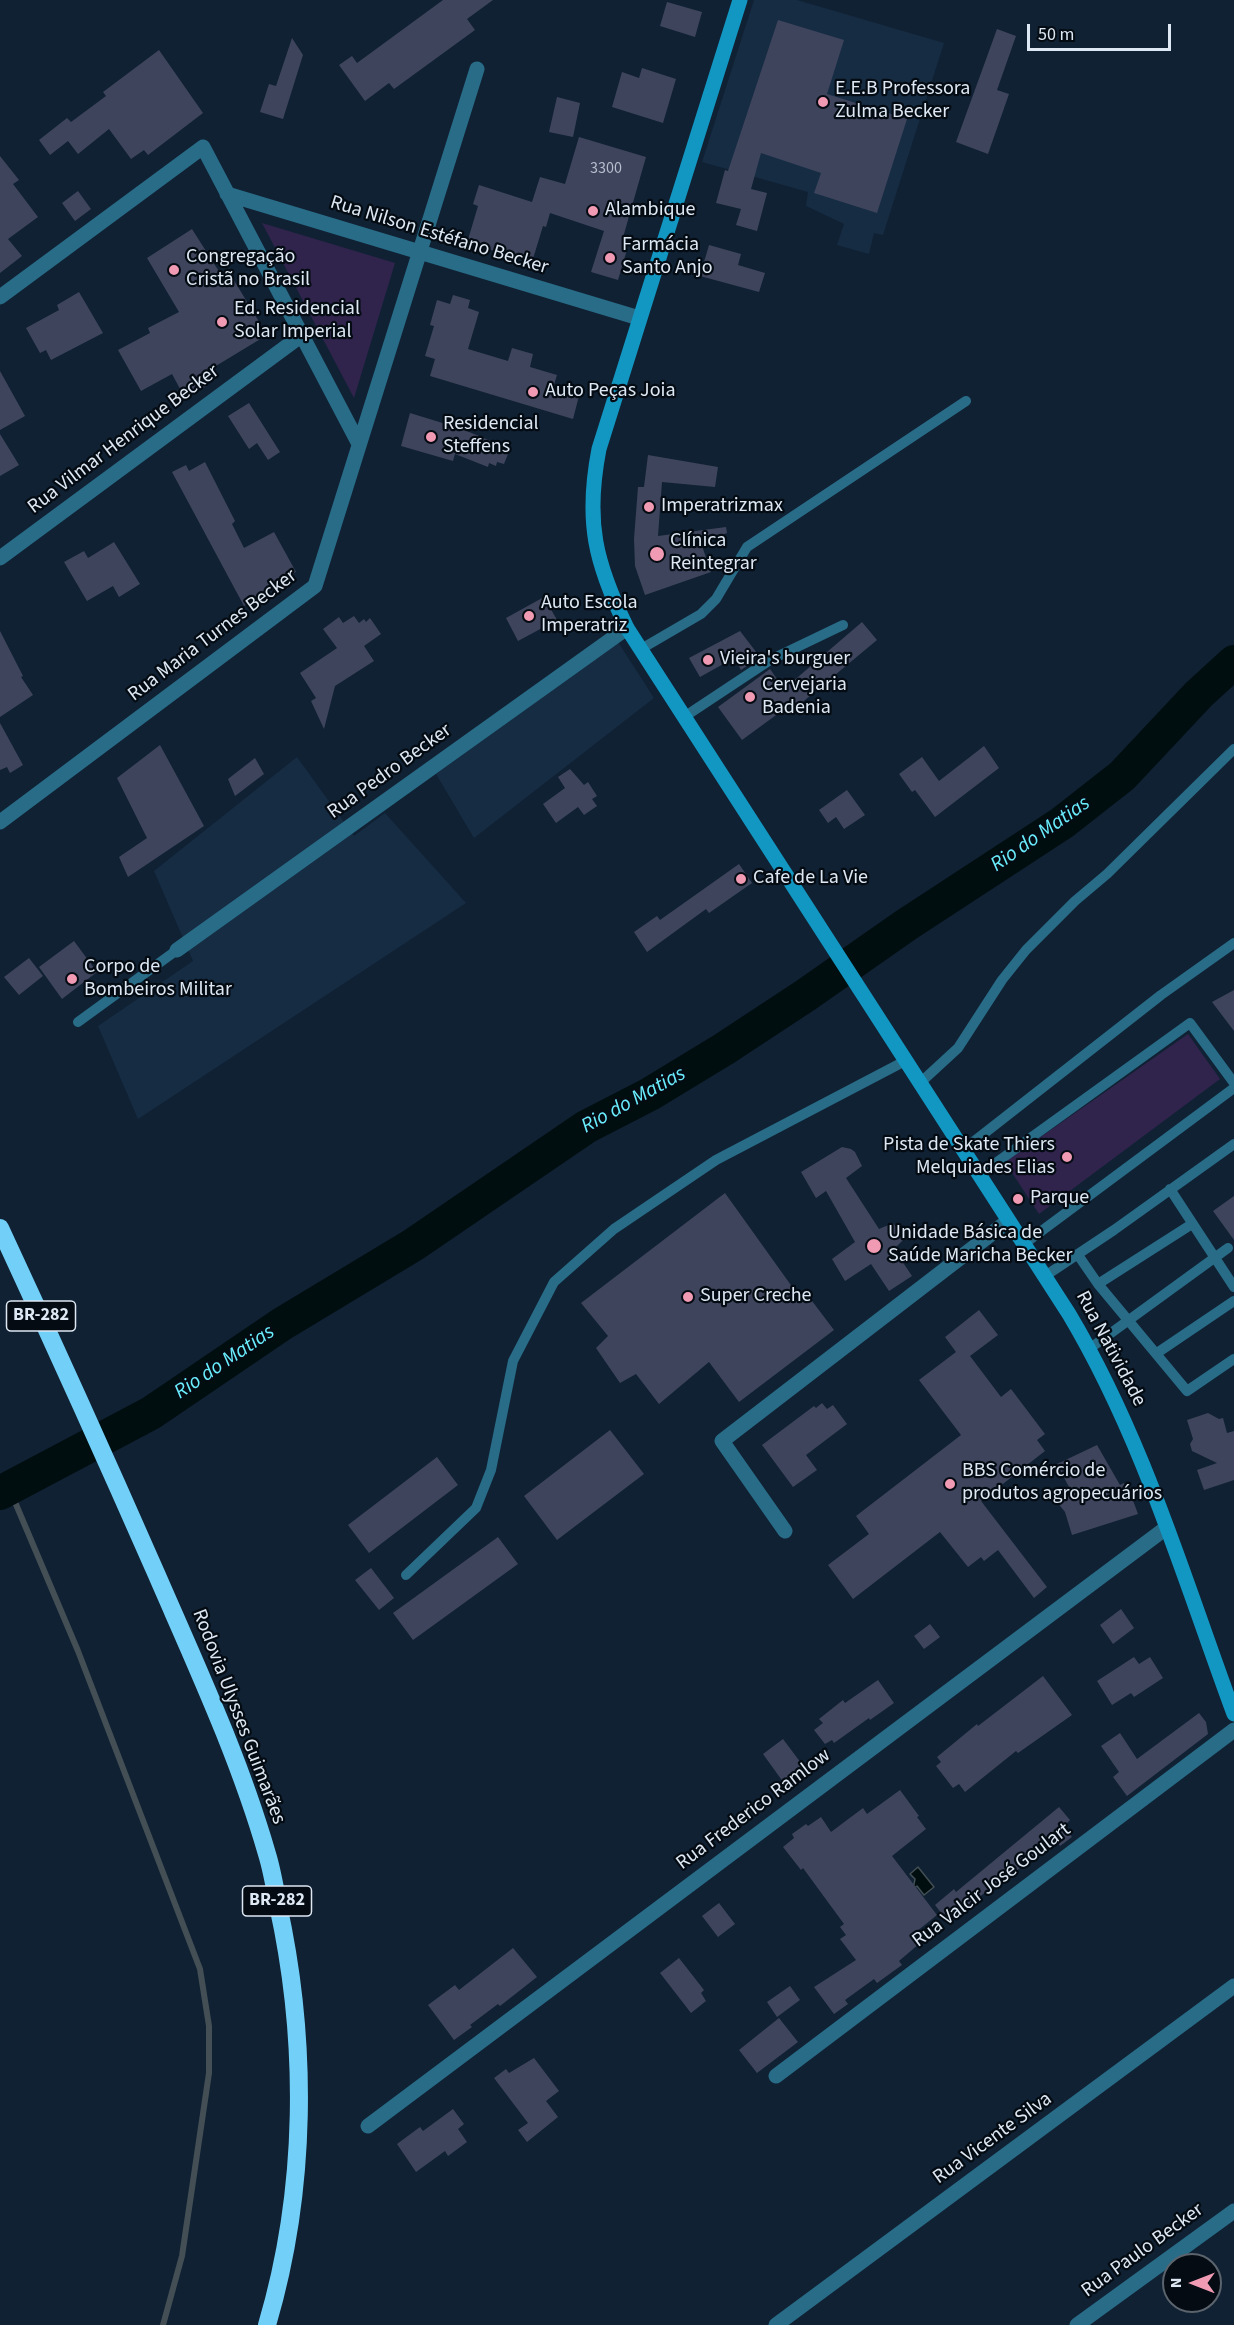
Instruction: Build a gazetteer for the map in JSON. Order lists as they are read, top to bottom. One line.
{"streets":{"highway":["BR-282","Rodovia Ulysses Guimarães"],"main road":["Rua Natividade"],"street":["Rua Nilson Estéfano Becker","Rua Vilmar Henrique Becker","Rua Maria Turnes Becker","Rua Pedro Becker","Rua Frederico Ramlow","Rua Valcir José Goulart","Rua Vicente Silva","Rua Paulo Becker"]},"crossings":[["Rua Nilson Estéfano Becker","Rua Maria Turnes Becker"],["Rua Nilson Estéfano Becker","Rua Natividade"],["Rua Pedro Becker","Rua Natividade"],["Rua Natividade","Rua Frederico Ramlow"]],"water":["Rio do Matias"],"places":["E.E.B Professora Zulma Becker","Alambique","Farmácia Santo Anjo","Congregação Cristã no Brasil","Ed. Residencial Solar Imperial","Auto Peças Joia","Residencial Steffens","Imperatrizmax","Clínica Reintegrar","Auto Escola Imperatriz","Vieira's burguer","Cervejaria Badenia","Cafe de La Vie","Corpo de Bombeiros Militar","Pista de Skate Thiers Melquiades Elias","Parque","Unidade Básica de Saúde Maricha Becker","Super Creche","BBS Comércio de produtos agropecuários"],"house_numbers":["3300"],"scale_bar":"50 m","north":"left"}
